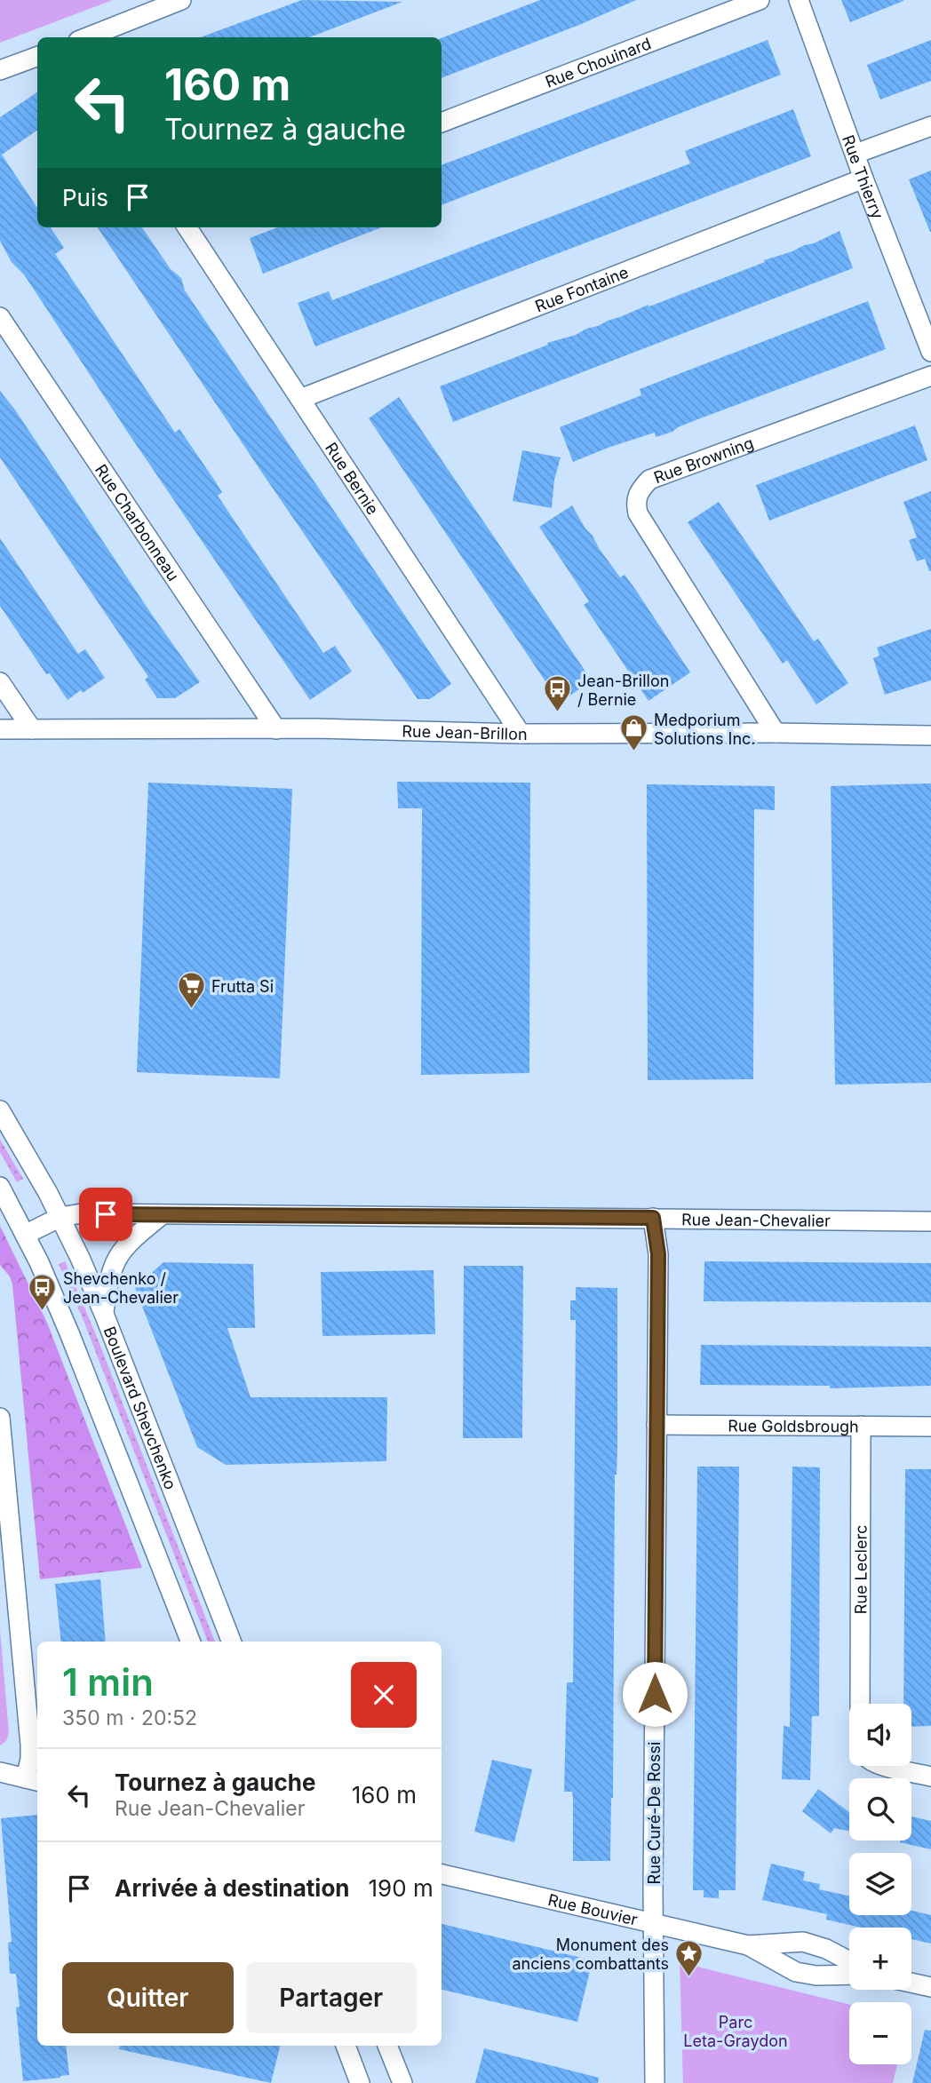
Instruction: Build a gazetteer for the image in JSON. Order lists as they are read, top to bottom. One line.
{"streets":{"street":["Rue Chouinard","Rue Thierry","Rue Fontaine","Rue Browning","Rue Bernie","Rue Charbonneau","Rue Jean-Brillon","Rue Jean-Chevalier","Boulevard Shevchenko","Rue Goldsbrough","Rue Leclerc","Rue Curé-De Rossi","Rue Bouvier"]},"crossings":[["Rue Thierry","Rue Fontaine"],["Rue Fontaine","Rue Bernie"],["Rue Browning","Rue Jean-Brillon"],["Rue Bernie","Rue Jean-Brillon"],["Rue Charbonneau","Rue Jean-Brillon"],["Rue Jean-Chevalier","Boulevard Shevchenko"],["Rue Jean-Chevalier","Rue Curé-De Rossi"],["Rue Goldsbrough","Rue Leclerc"],["Rue Goldsbrough","Rue Curé-De Rossi"],["Rue Curé-De Rossi","Rue Bouvier"]],"parks":["Parc Leta-Graydon"],"places":{"bus stop":["Jean-Brillon / Bernie","Shevchenko / Jean-Chevalier"],"shop":["Medporium Solutions Inc."],"supermarket":["Frutta Si"],"place":["Monument des anciens combattants"]},"page":{"turn":["160 m","Tournez à gauche"],"then":"Puis","heading":["1 min","350 m · 20:52"],"map_buttons":["+","−"],"list":[{"name":"Tournez à gauche","note":"Rue Jean-Chevalier","value":"160 m"},{"name":"Arrivée à destination","value":"190 m"}],"buttons":["Quitter","Partager"]}}
